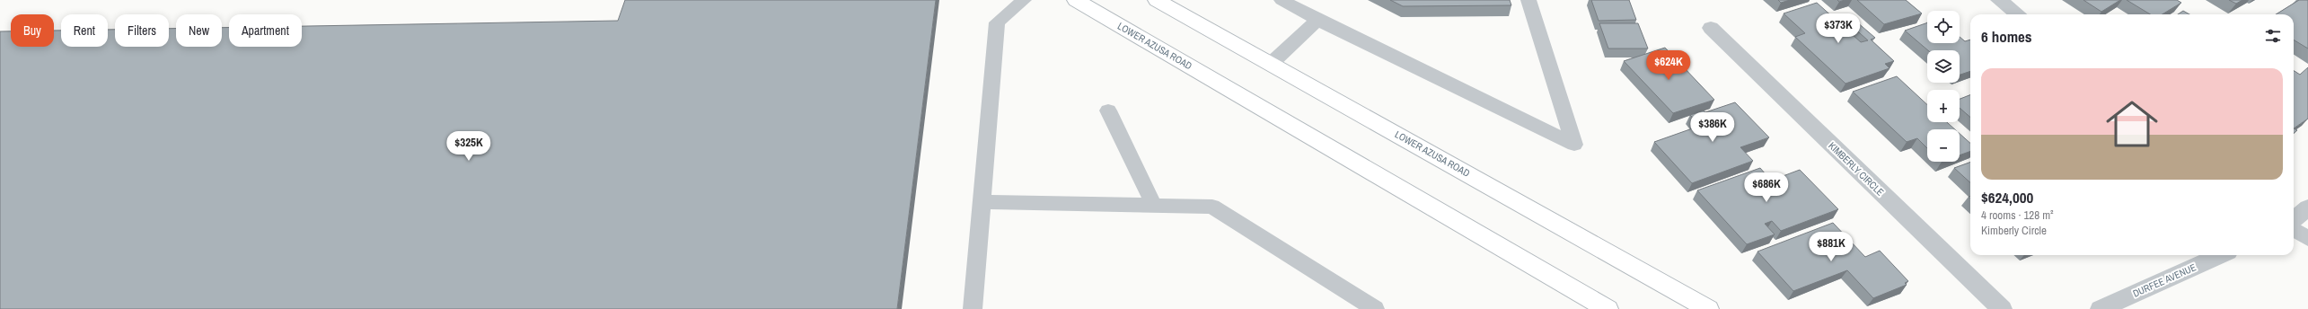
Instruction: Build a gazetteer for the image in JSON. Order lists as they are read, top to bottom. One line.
{"streets":{"main road":["LOWER AZUSA ROAD"],"street":["KIMBERLY CIRCLE","DURFEE AVENUE"]},"page":{"map_buttons":["+","−"],"price":["$373K","$624K","$386K","$325K","$686K","$881K"],"chip":["Buy","Rent","Filters","New","Apartment"],"heading":"6 homes","list":[{"name":"$624,000","note":"4 rooms · 128 m² · Kimberly Circle"}]}}
